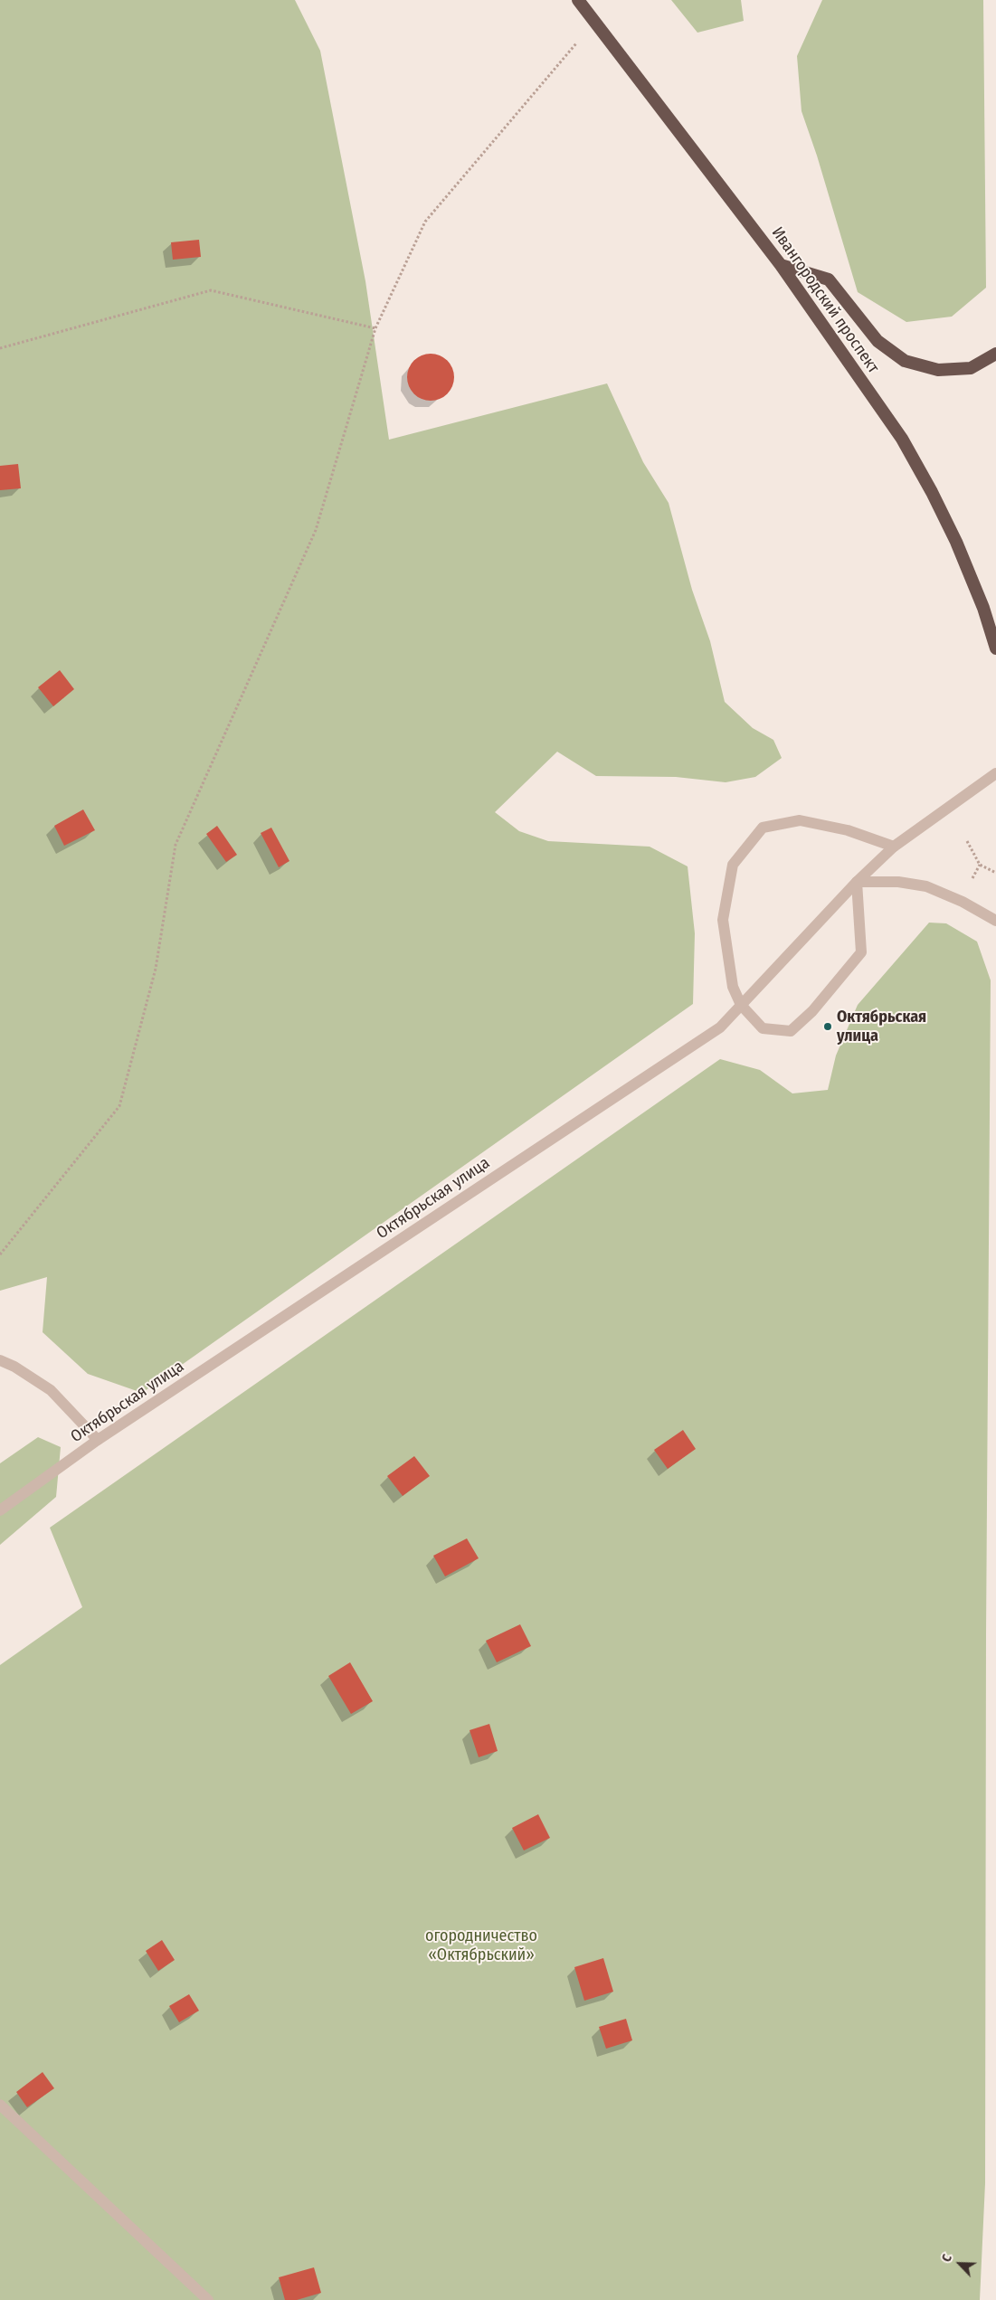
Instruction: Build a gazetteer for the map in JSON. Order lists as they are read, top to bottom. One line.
{"streets":{"highway":["Ивангородский проспект"],"street":["Октябрьская улица"]},"parks":["огородничество «Октябрьский»"],"places":["Октябрьская улица"],"north":"top left"}
